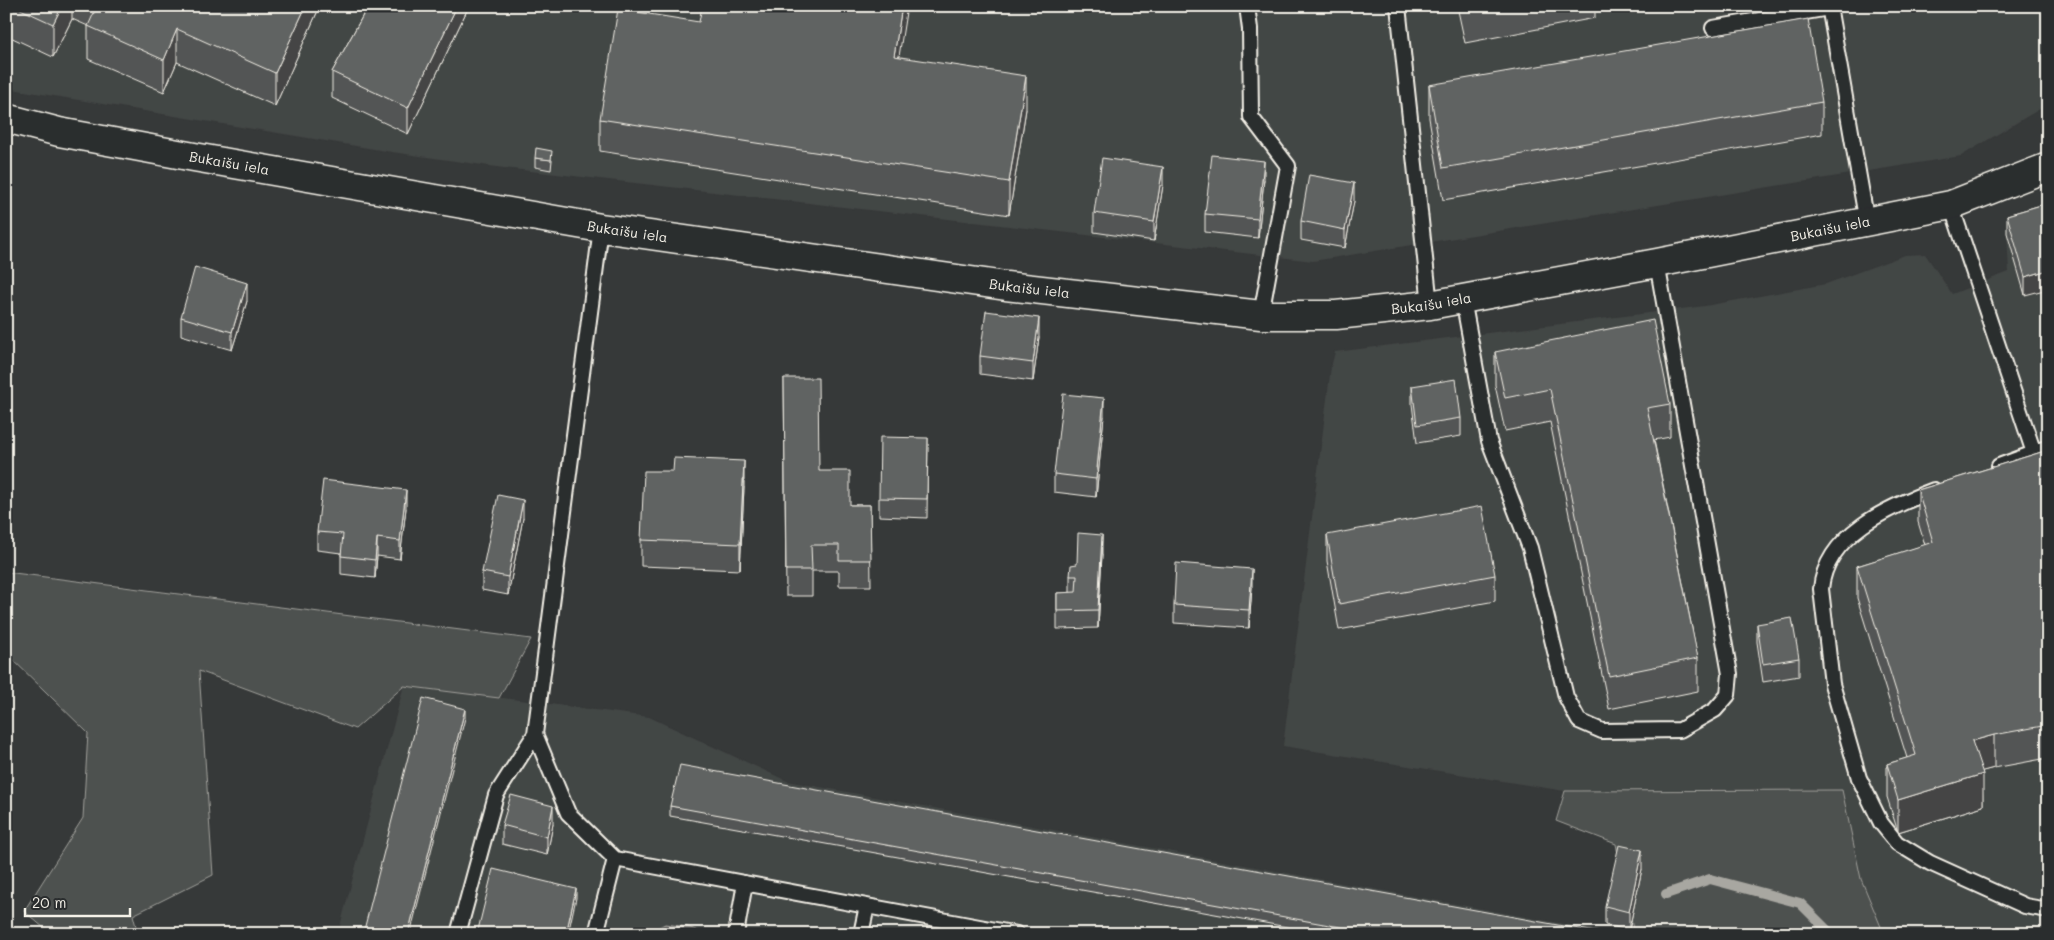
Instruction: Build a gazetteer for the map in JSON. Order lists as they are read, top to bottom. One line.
{"streets":{"street":["Bukaišu iela"]},"scale_bar":"20 m"}
